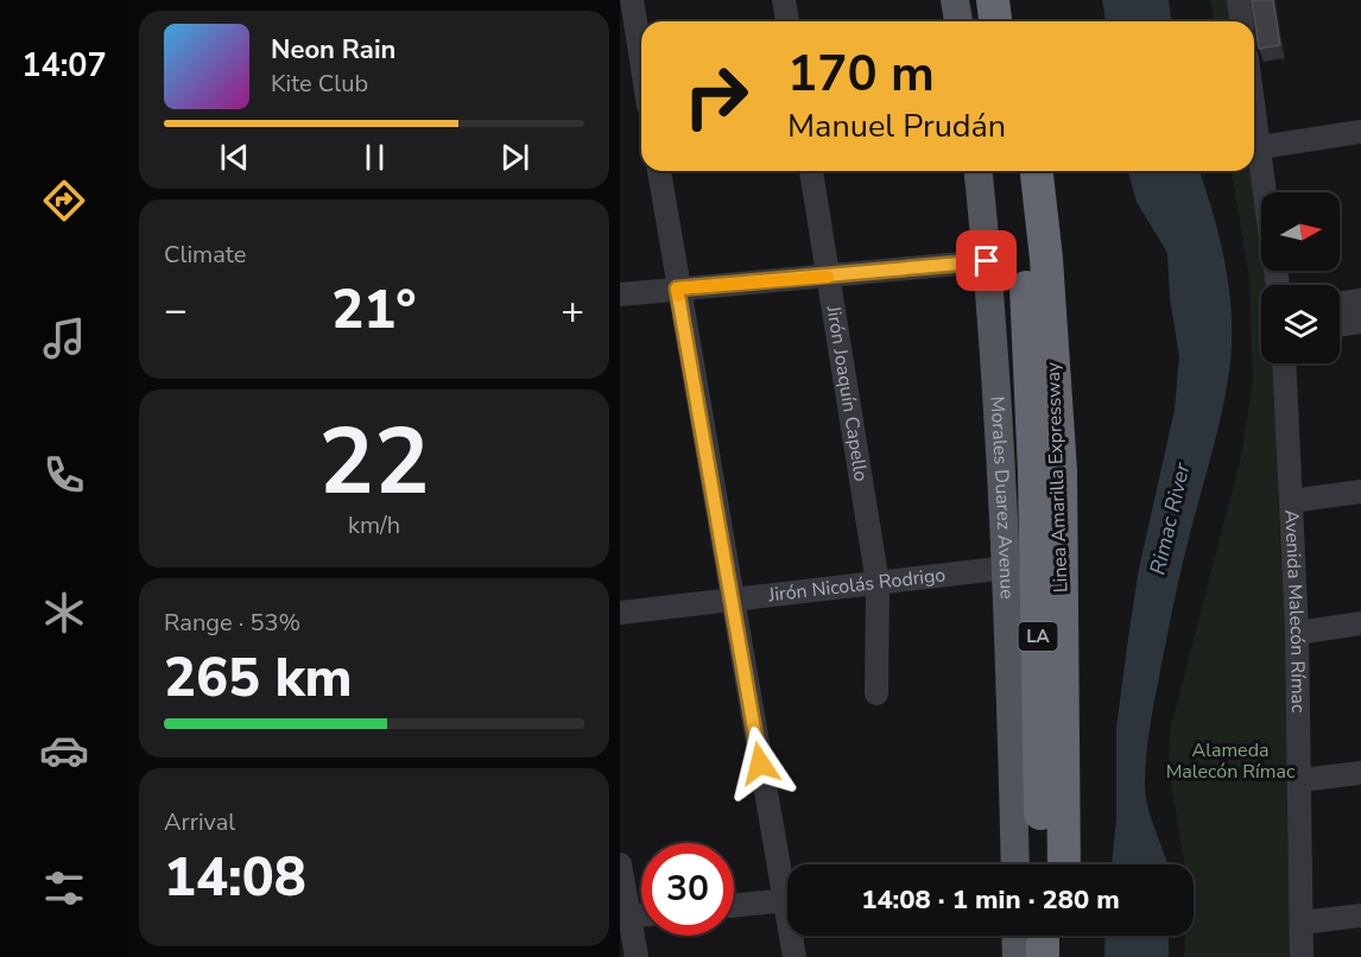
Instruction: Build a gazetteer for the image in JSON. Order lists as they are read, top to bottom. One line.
{"streets":{"highway":["Linea Amarilla Expressway","LA"],"main road":["Morales Duarez Avenue"],"street":["Jirón Joaquín Capello","Jirón Nicolás Rodrigo","Avenida Malecón Rímac"]},"crossings":[["Jirón Joaquín Capello","Jirón Nicolás Rodrigo"],["Morales Duarez Avenue","Jirón Nicolás Rodrigo"]],"water":["Rimac River"],"parks":["Alameda Malecón Rímac"],"north":"right","page":{"tabs":"14:07","turn":["170 m","Manuel Prudán"],"song":["Neon Rain","Kite Club"],"tile":["Climate",["22","km/h"],["Range · 53%","265 km"],["Arrival","14:08"]],"heat":["−","21°","+"],"limit":"30","trip":"14:08 · 1 min · 280 m"}}
